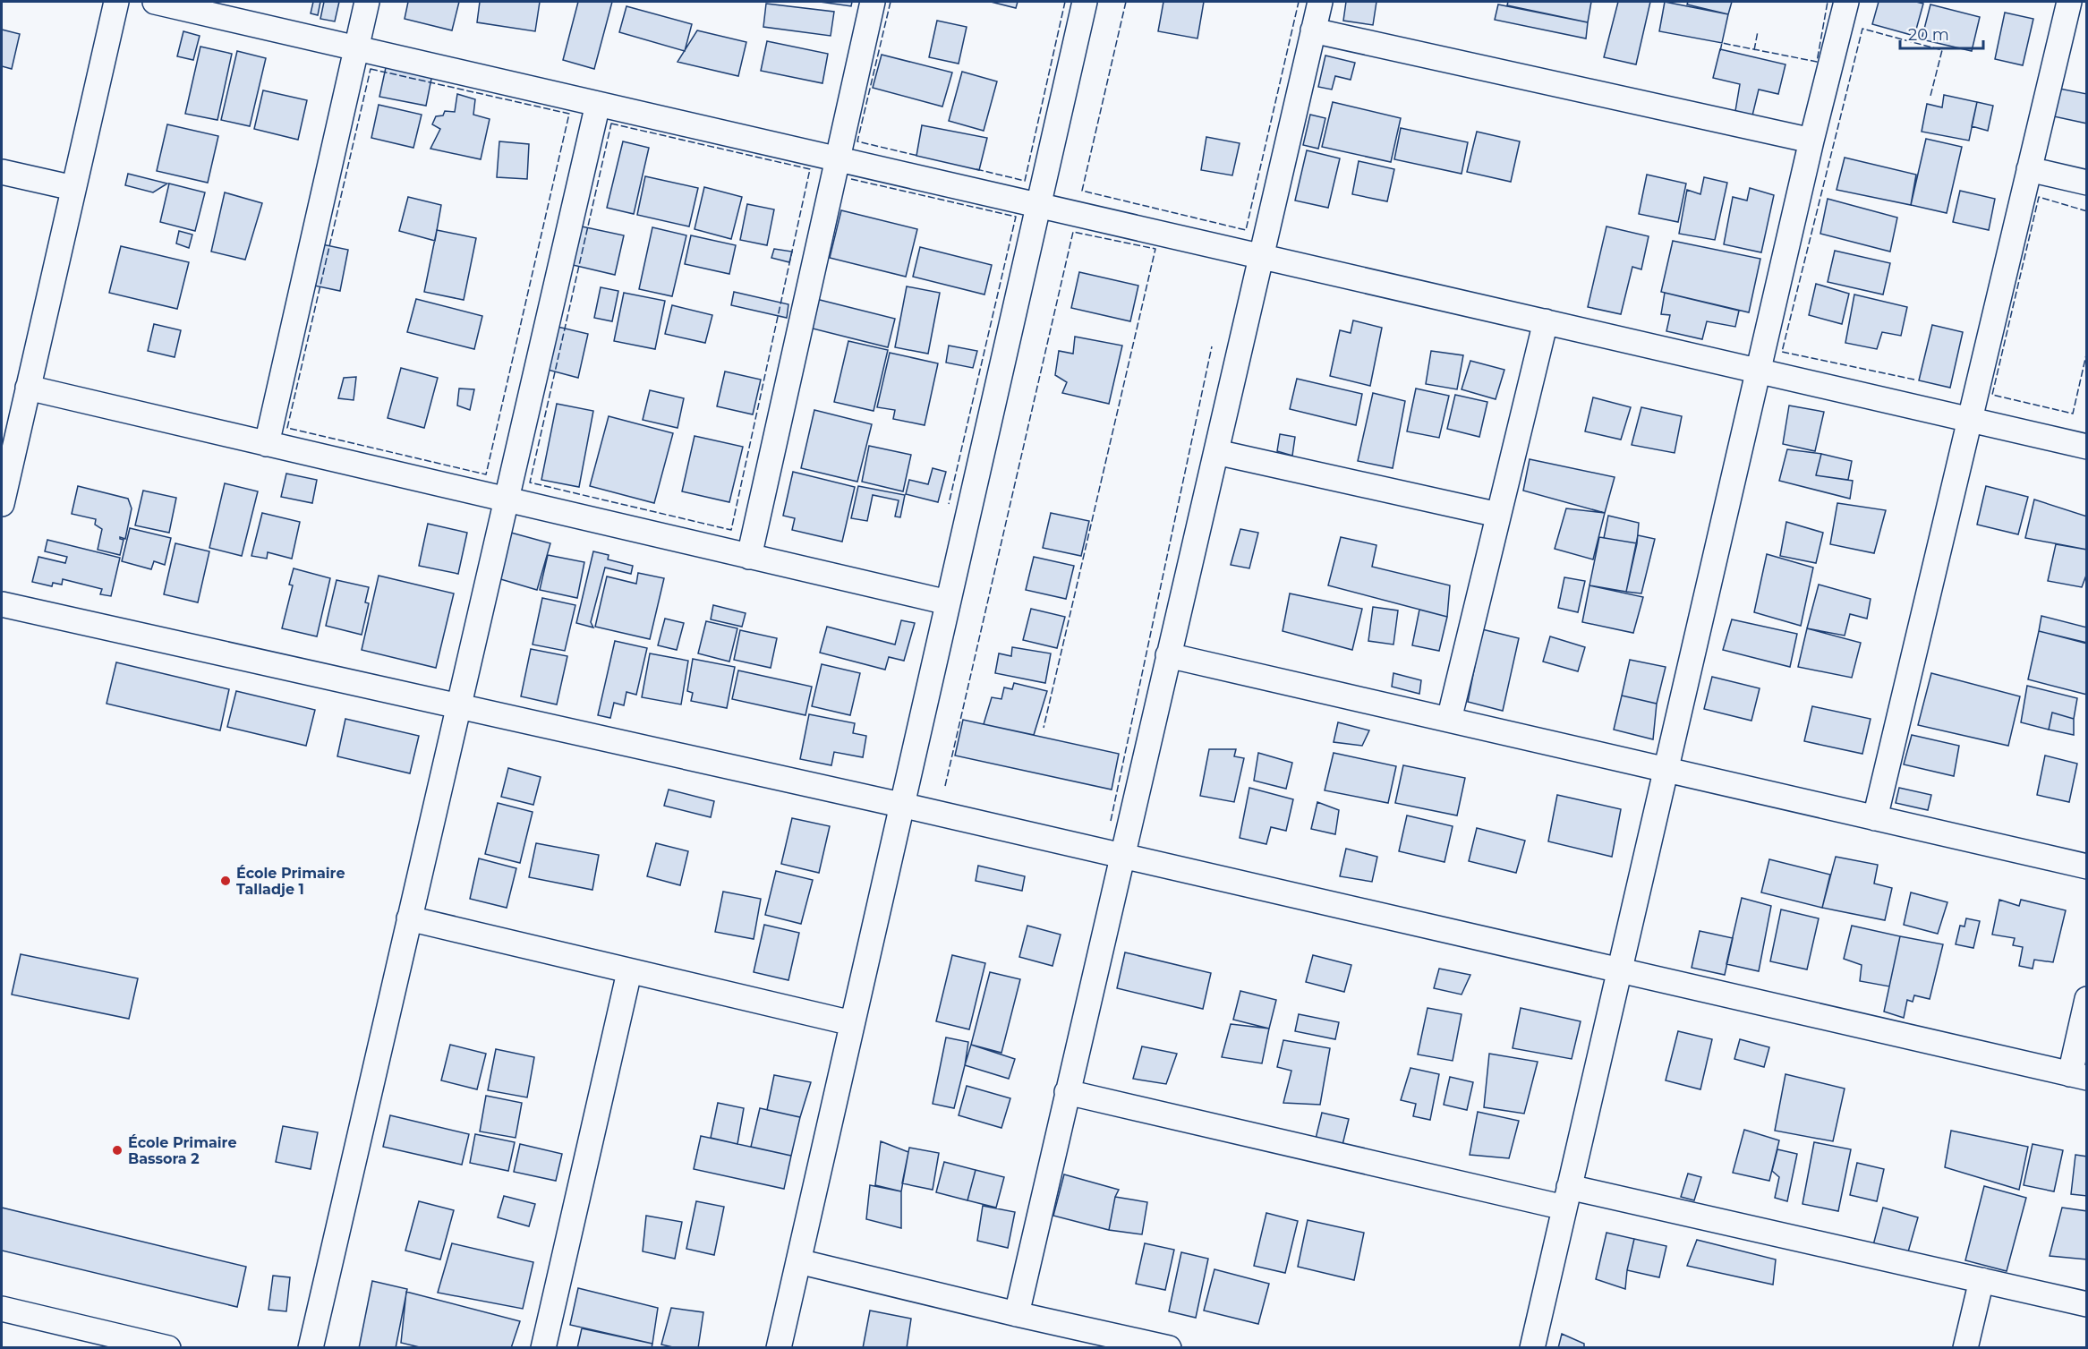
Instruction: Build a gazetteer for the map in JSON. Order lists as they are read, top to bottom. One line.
{"places":["École Primaire Talladje 1","École Primaire Bassora 2"],"scale_bar":"20 m"}
